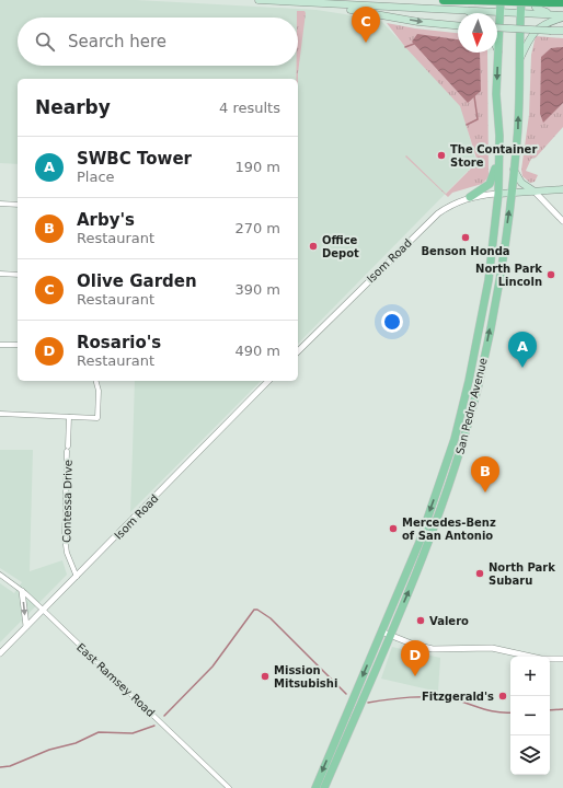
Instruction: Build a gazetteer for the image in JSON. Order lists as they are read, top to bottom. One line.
{"streets":{"main road":["San Pedro Avenue"],"street":["Isom Road","Contessa Drive","East Ramsey Road"]},"crossings":[["Isom Road","San Pedro Avenue"],["Isom Road","Contessa Drive"],["Isom Road","East Ramsey Road"]],"places":["The Container Store","Benson Honda","Office Depot","North Park Lincoln","Mercedes-Benz of San Antonio","North Park Subaru","Valero","Mission Mitsubishi","Fitzgerald's"],"north":"bottom","page":{"pins":["C","A","B","D"],"search":"Search here","heading":["Nearby","4 results"],"list":[{"mark":"A","name":"SWBC Tower","note":"Place","value":"190 m"},{"mark":"B","name":"Arby's","note":"Restaurant","value":"270 m"},{"mark":"C","name":"Olive Garden","note":"Restaurant","value":"390 m"},{"mark":"D","name":"Rosario's","note":"Restaurant","value":"490 m"}],"map_buttons":["+","−"]}}
